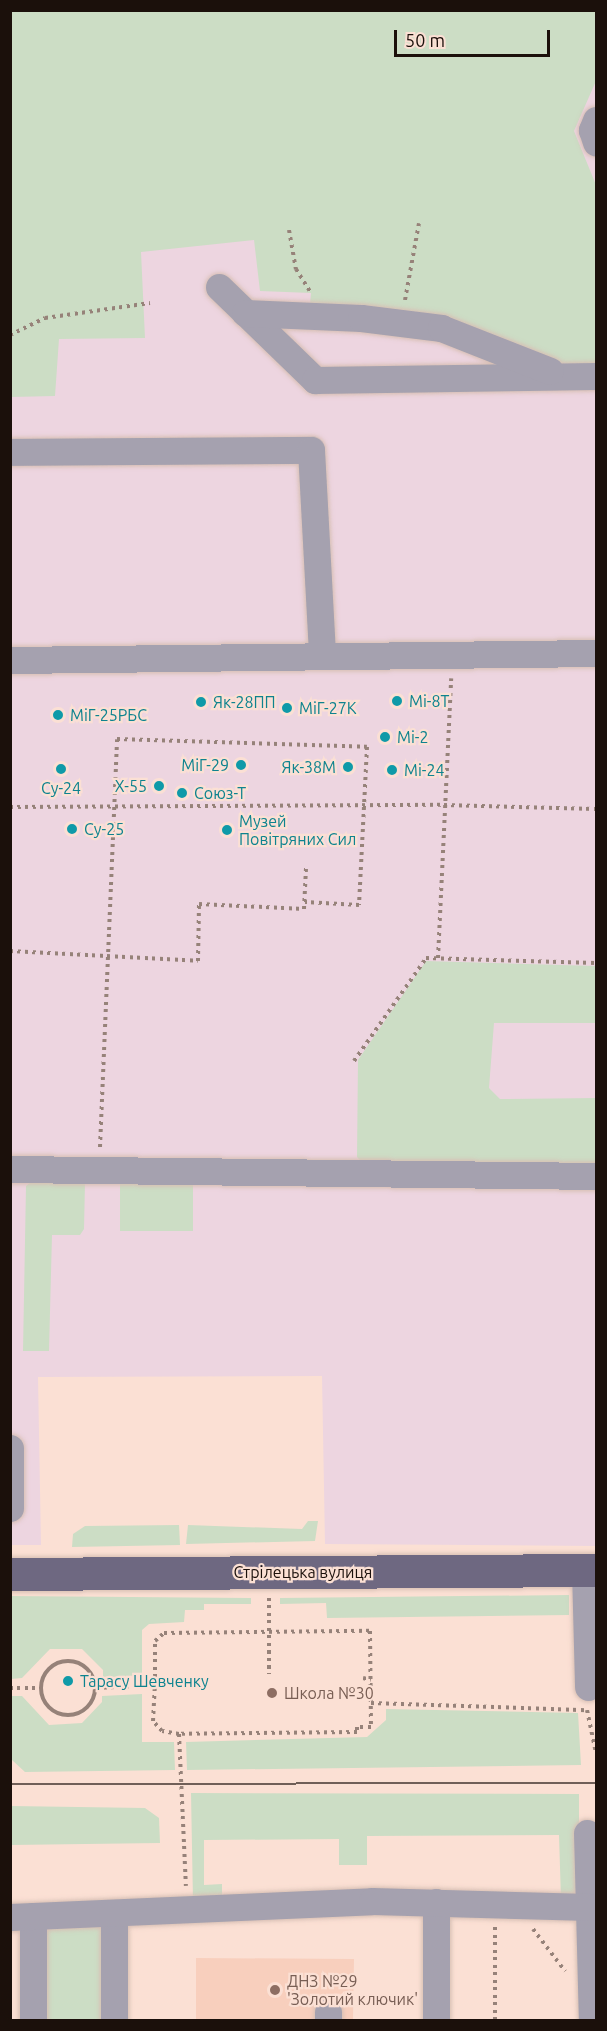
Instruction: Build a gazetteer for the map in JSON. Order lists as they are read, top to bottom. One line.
{"streets":{"main road":["Стрілецька вулиця"]},"places":["Мі-8Т","Як-28ПП","МіГ-27К","МіГ-25РБС","Мі-2","МіГ-29","Як-38М","Су-24","Мі-24","Х-55","Союз-Т","Су-25","Музей Повітряних Сил","Тарасу Шевченку","Школа №30","ДНЗ №29 'Золотий ключик'"],"scale_bar":"50 m"}
